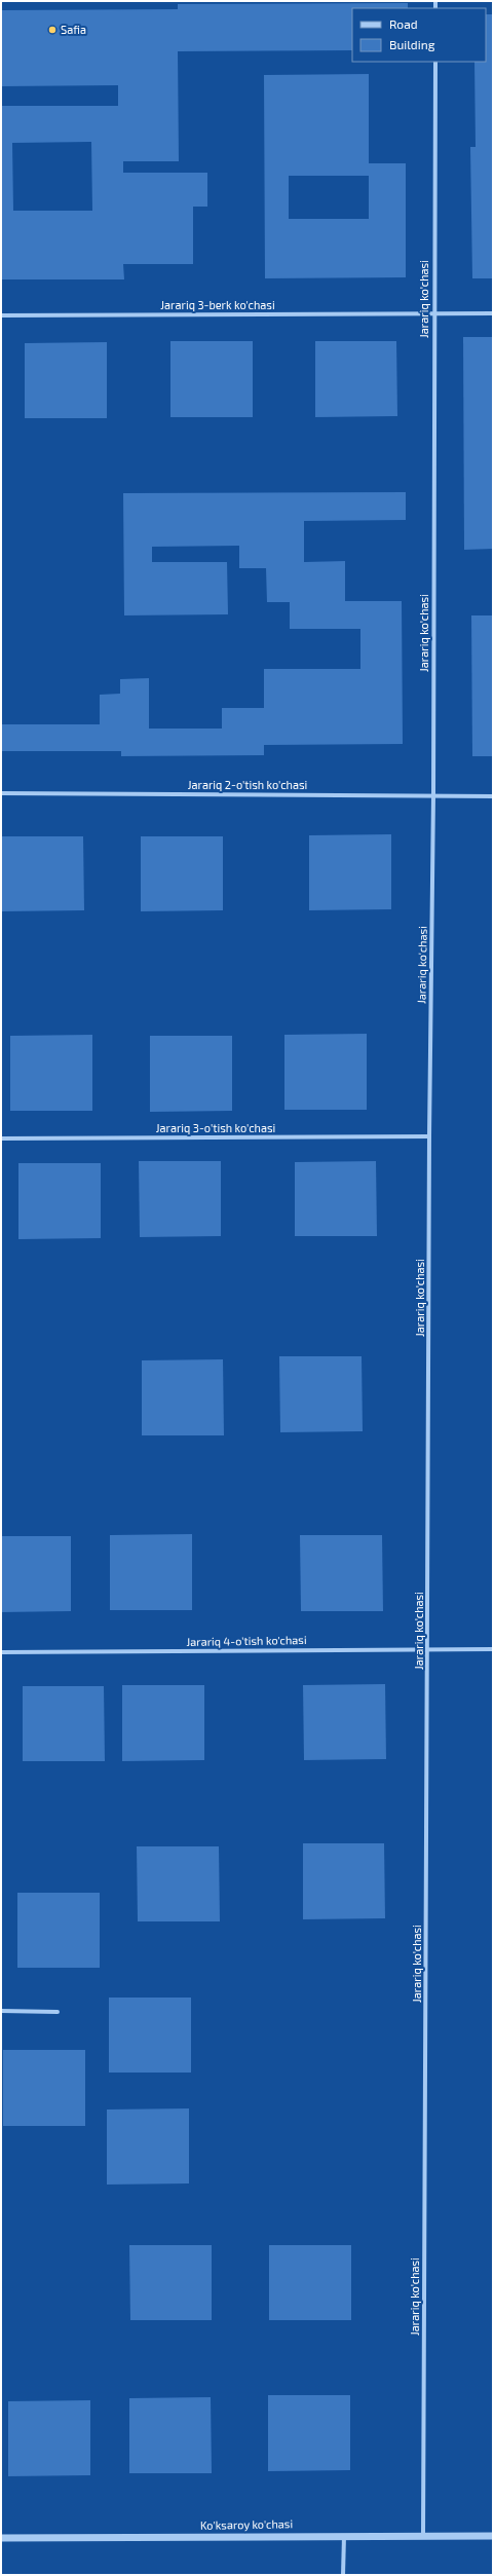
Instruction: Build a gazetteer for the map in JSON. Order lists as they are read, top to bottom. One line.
{"streets":{"street":["Jarariq ko'chasi","Jarariq 3-berk ko'chasi","Jarariq 2-o'tish ko'chasi","Jarariq 3-o'tish ko'chasi","Jarariq 4-o'tish ko'chasi","Ko'ksaroy ko'chasi"]},"crossings":[["Jarariq ko'chasi","Jarariq 3-berk ko'chasi"],["Jarariq ko'chasi","Jarariq 2-o'tish ko'chasi"],["Jarariq ko'chasi","Jarariq 3-o'tish ko'chasi"],["Jarariq ko'chasi","Jarariq 4-o'tish ko'chasi"],["Jarariq ko'chasi","Ko'ksaroy ko'chasi"]],"places":["Safia"],"legend":["Road","Building"]}
